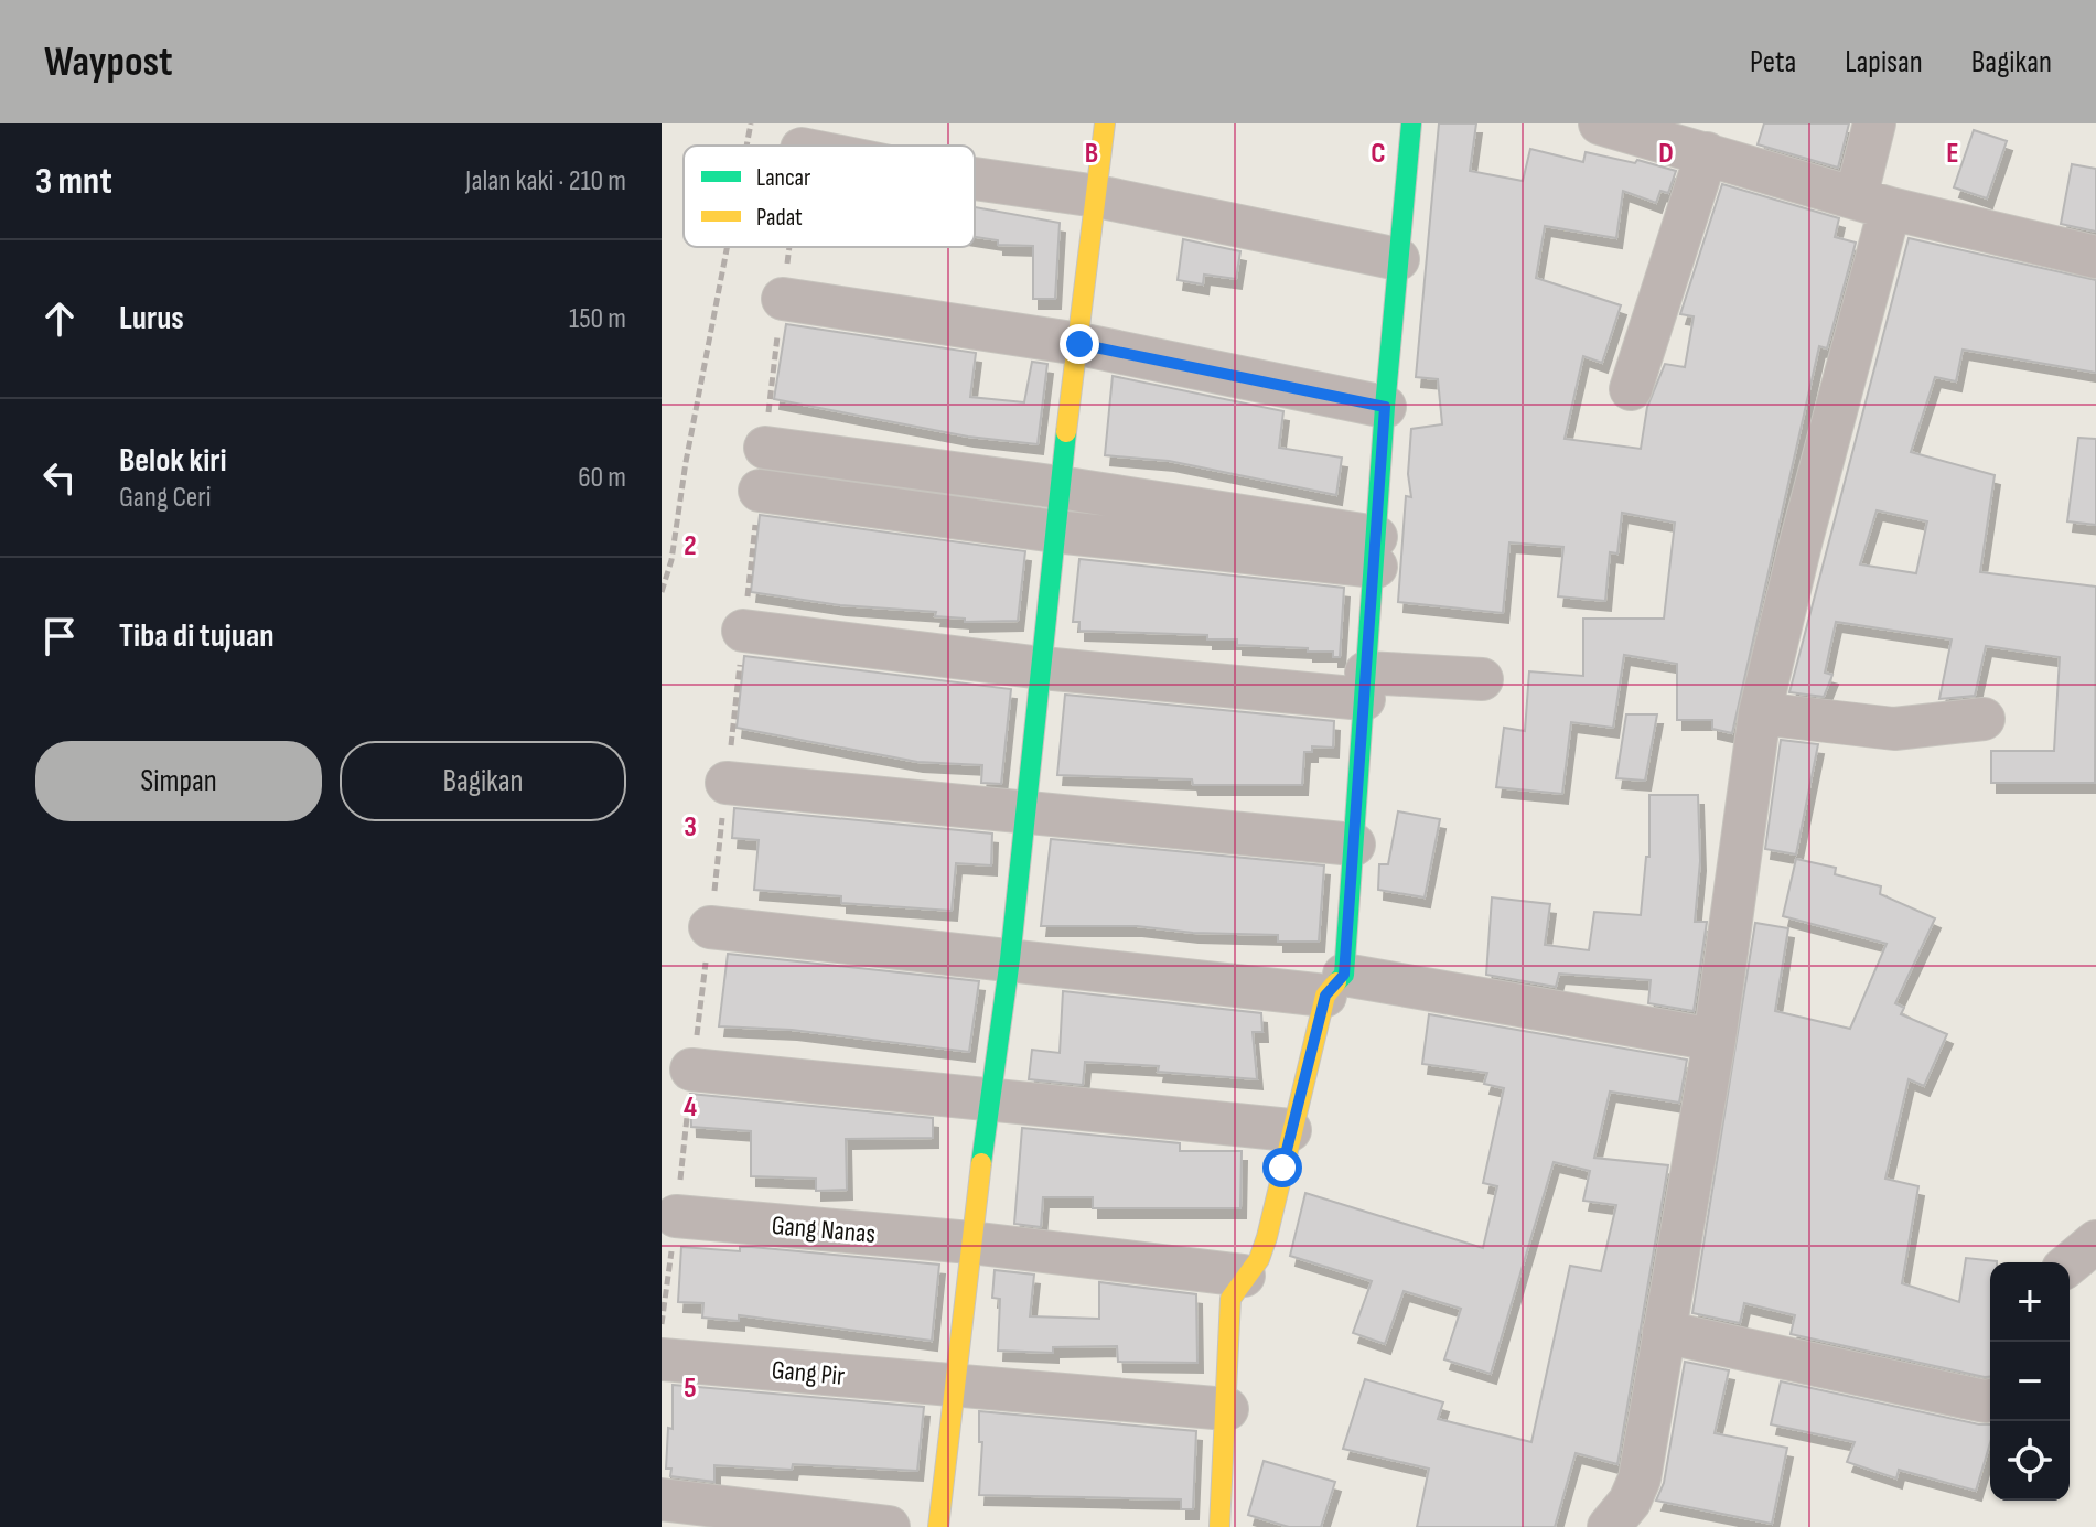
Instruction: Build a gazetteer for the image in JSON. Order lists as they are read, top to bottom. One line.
{"streets":{"street":["Gang Nanas","Gang Pir"]},"legend":["Lancar","Padat"],"page":{"header":"Waypost","nav":["Peta","Lapisan","Bagikan"],"heading":["3 mnt","Jalan kaki · 210 m"],"list":[["Lurus","150 m"],["Belok kiri","Gang Ceri","60 m"],"Tiba di tujuan"],"buttons":["Simpan","Bagikan"],"map_buttons":["+","−"]},"grid":{"columns":["B","C","D","E"],"rows":["2","3","4","5"]}}
